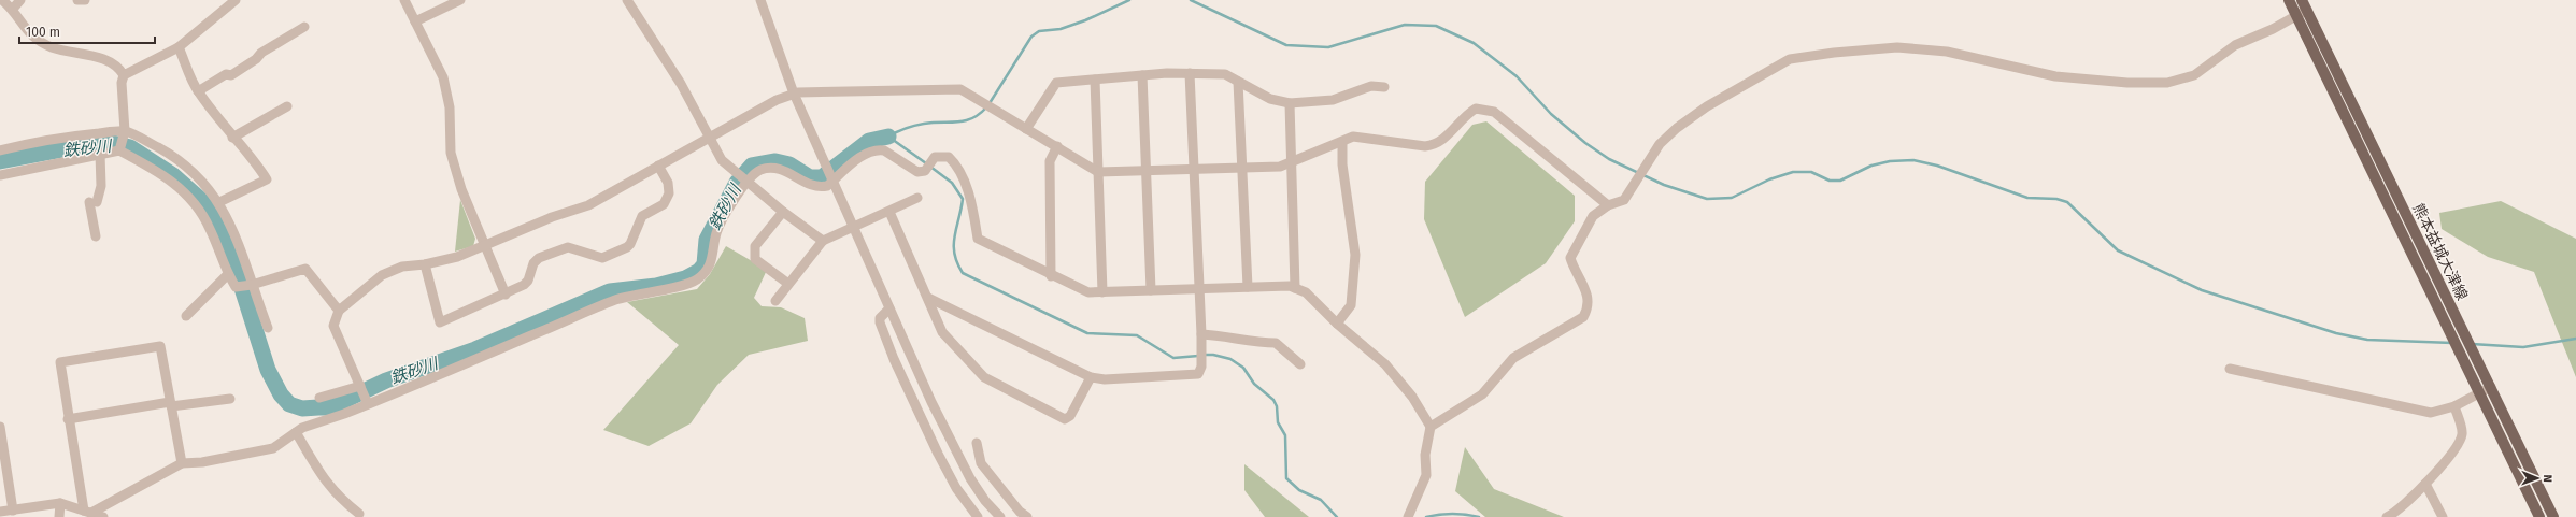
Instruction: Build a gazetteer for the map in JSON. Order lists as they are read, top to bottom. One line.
{"streets":{"main road":["熊本益城大津線"]},"water":["鉄砂川"],"scale_bar":"100 m","north":"right"}
